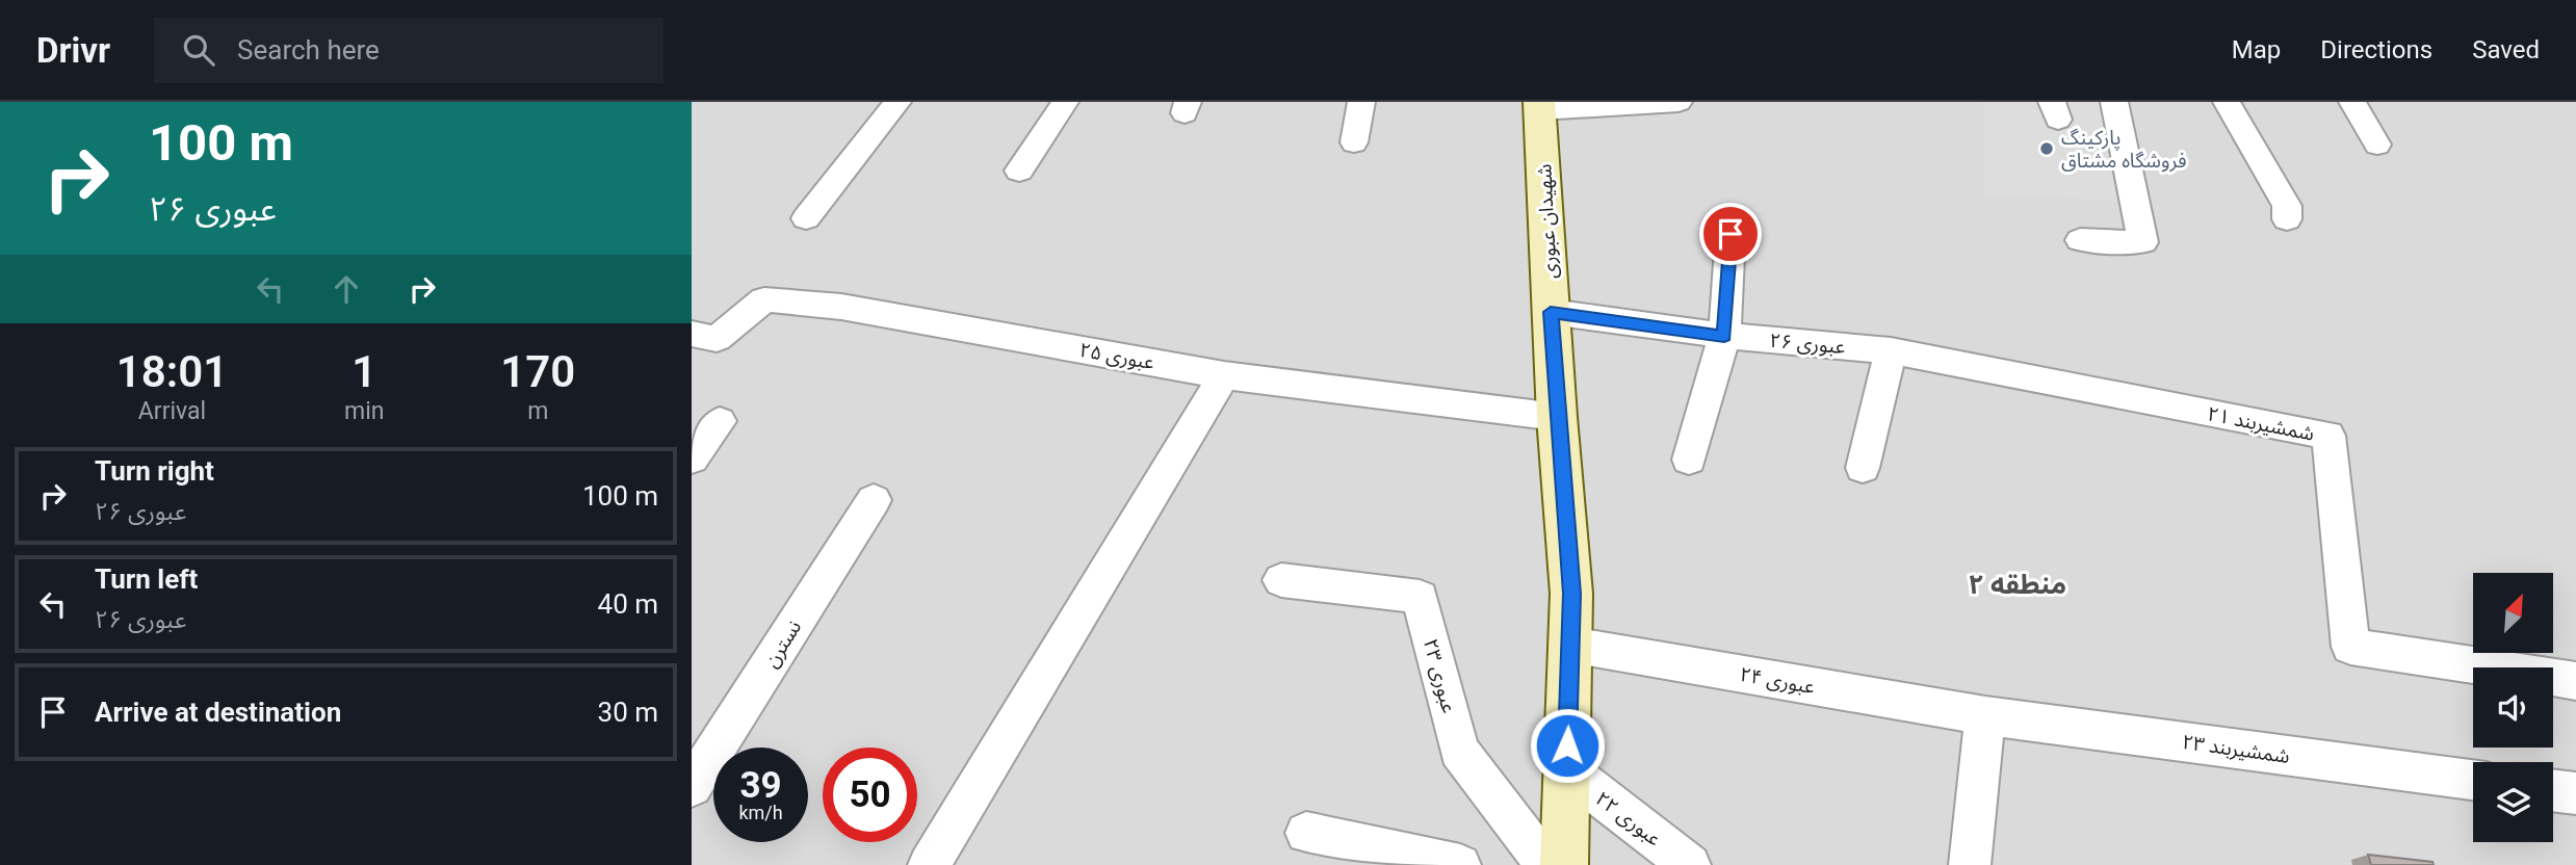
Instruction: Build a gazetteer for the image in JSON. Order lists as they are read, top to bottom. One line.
{"streets":{"main road":["شهیدان عبوری"],"street":["عبوری ۲۶","عبوری ۲۵","شمشیربند ۲۱","نسترن","عبوری ۲۳","عبوری ۲۴","شمشیربند ۲۳","عبوری ۲۲"]},"crossings":[["شهیدان عبوری","عبوری ۲۶"],["شهیدان عبوری","عبوری ۲۵"],["شهیدان عبوری","عبوری ۲۴"],["شهیدان عبوری","عبوری ۲۲"],["عبوری ۲۶","شمشیربند ۲۱"],["عبوری ۲۴","شمشیربند ۲۳"]],"districts":["منطقه ۲"],"places":["پارکینگ فروشگاه مشتاق"],"north":"top right","page":{"header":"Drivr","search":"Search here","nav":["Map","Directions","Saved"],"turn":["100 m","عبوری ۲۶"],"eta":["18:01","Arrival","1","min","170","m"],"list":[{"name":"Turn right","note":"عبوری ۲۶","value":"100 m"},{"name":"Turn left","note":"عبوری ۲۶","value":"40 m"},{"name":"Arrive at destination","value":"30 m"}],"speed":"39 km/h","limit":"50"}}
